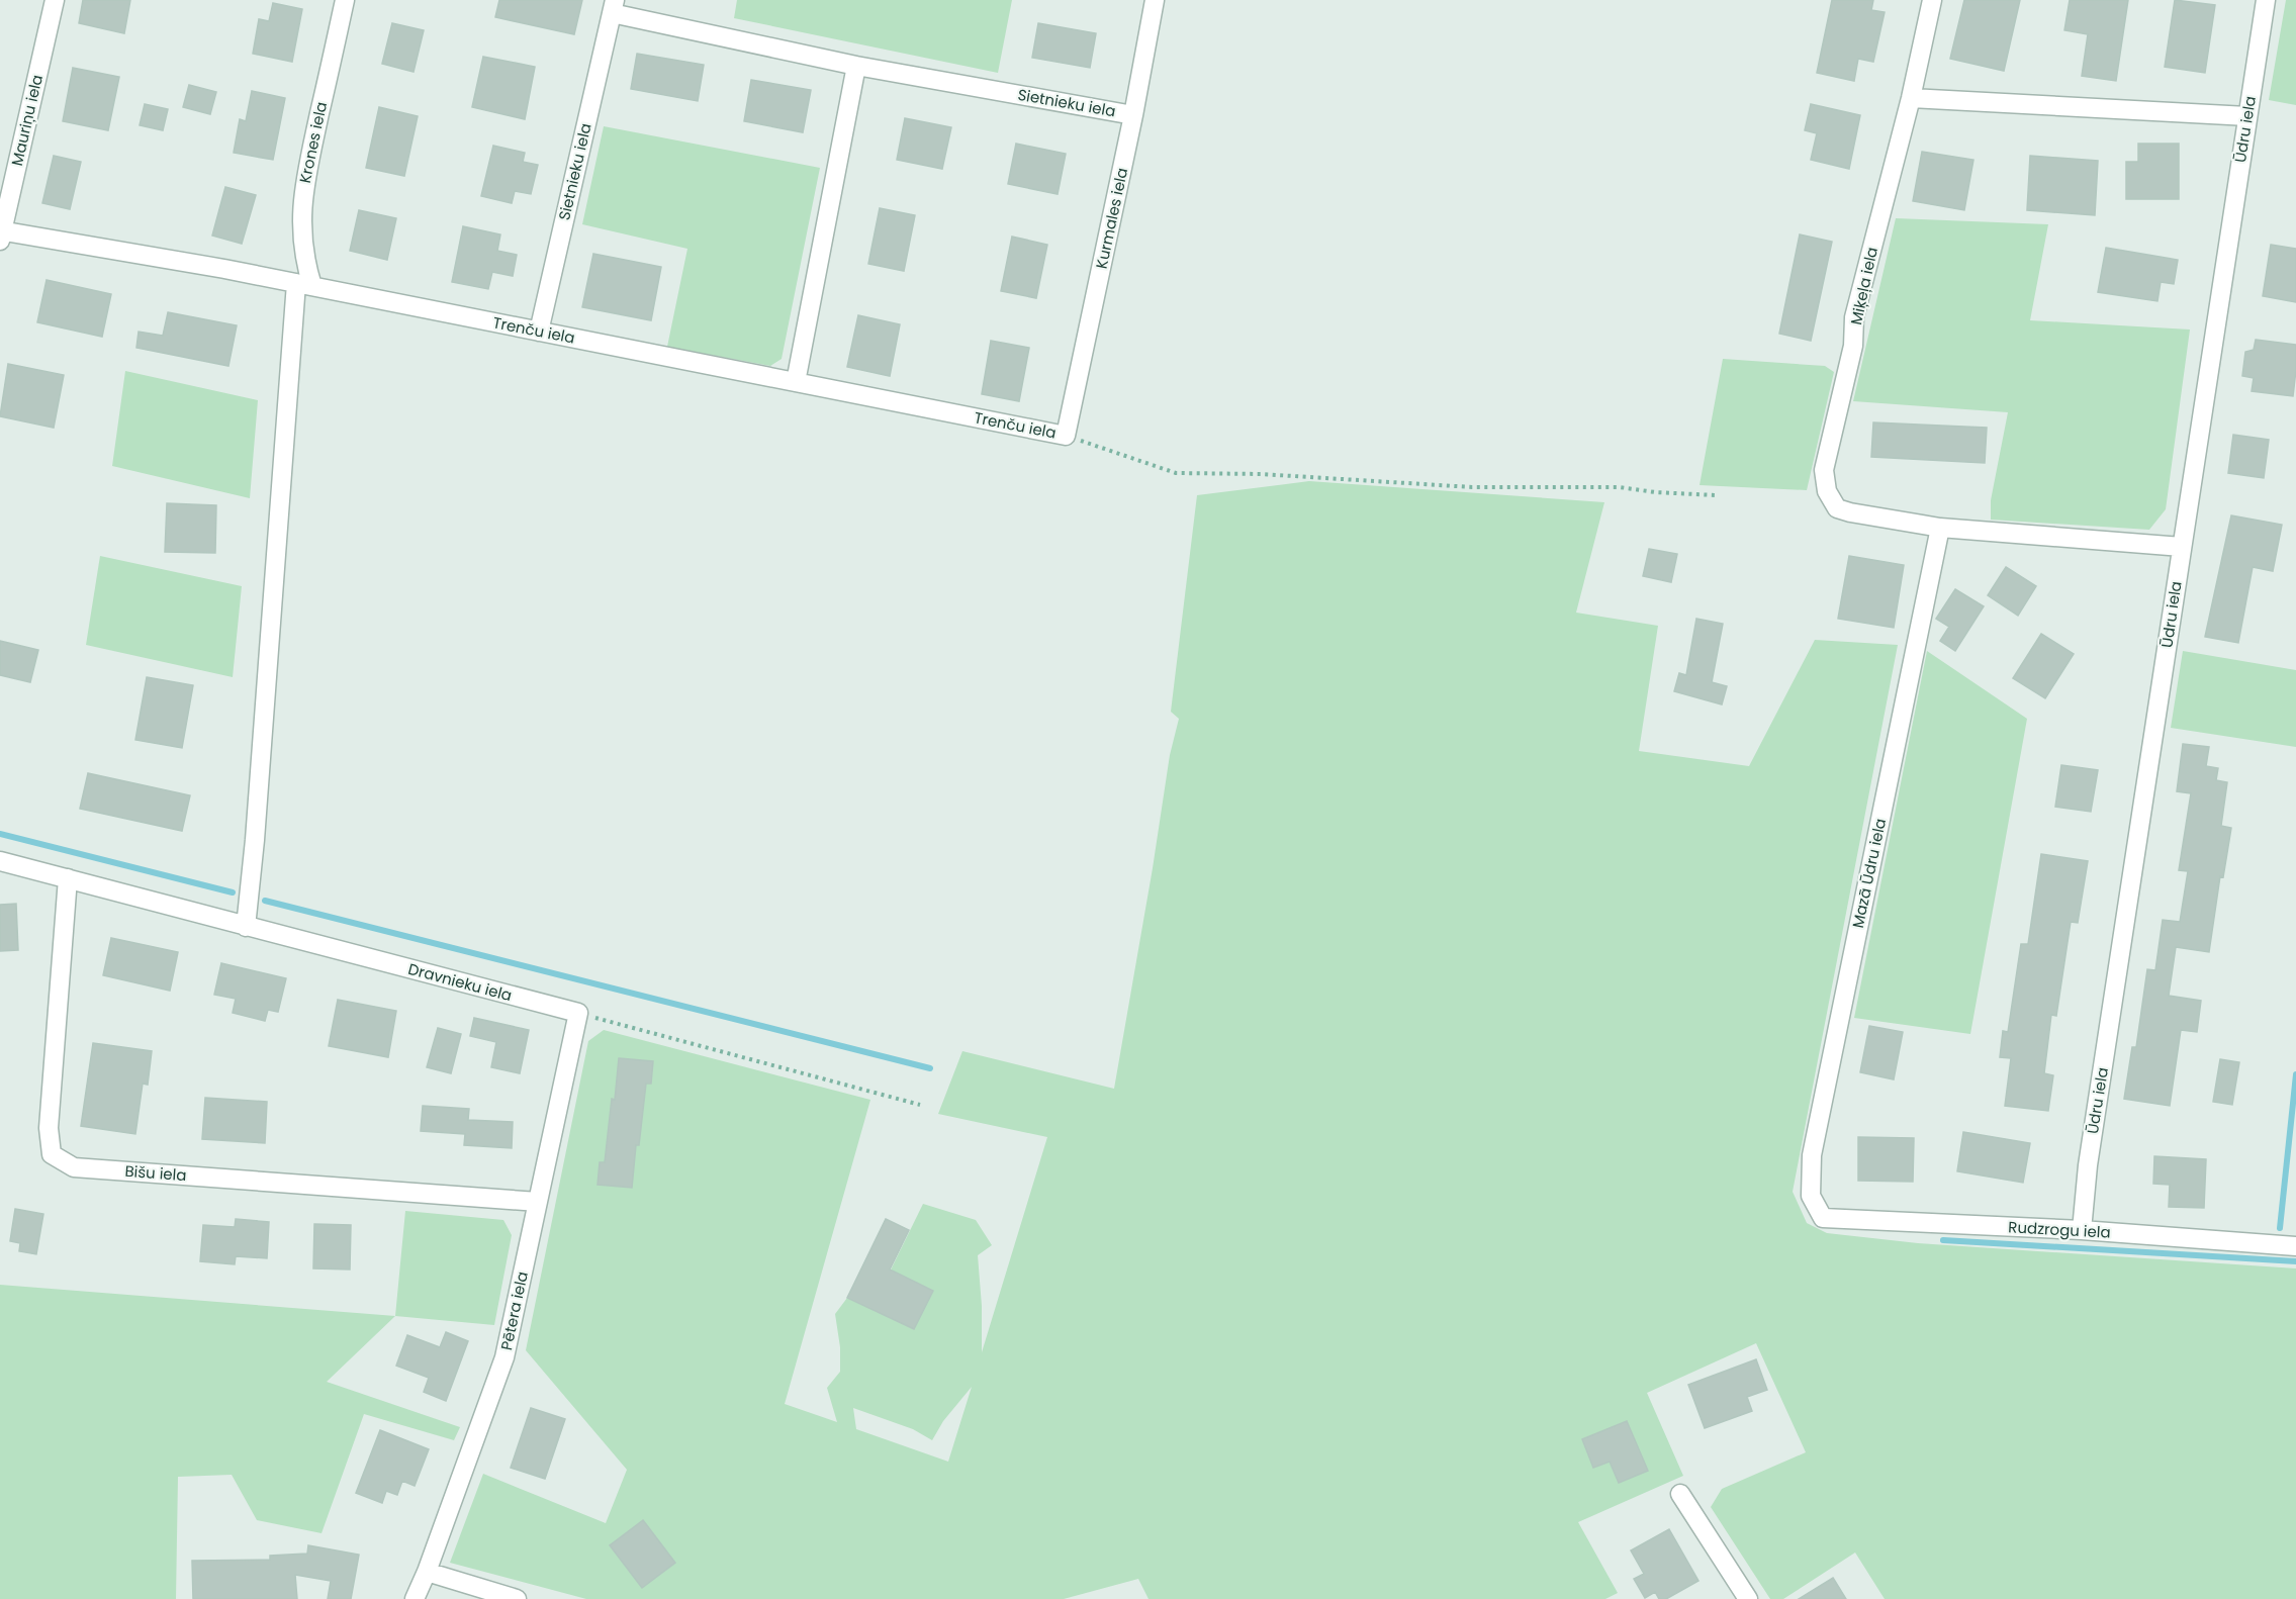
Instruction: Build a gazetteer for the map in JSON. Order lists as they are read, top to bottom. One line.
{"streets":{"street":["Sietnieku iela","Mauriņu iela","Ūdru iela","Krones iela","Kurmales iela","Miķeļa iela","Trenču iela","Mazā Ūdru iela","Dravnieku iela","Bišu iela","Rudzrogu iela","Pētera iela"]},"crossings":[["Sietnieku iela","Kurmales iela"],["Sietnieku iela","Trenču iela"],["Mauriņu iela","Trenču iela"],["Ūdru iela","Rudzrogu iela"],["Krones iela","Trenču iela"],["Krones iela","Dravnieku iela"],["Kurmales iela","Trenču iela"],["Miķeļa iela","Mazā Ūdru iela"],["Mazā Ūdru iela","Rudzrogu iela"],["Dravnieku iela","Bišu iela"],["Dravnieku iela","Pētera iela"],["Bišu iela","Pētera iela"]]}
